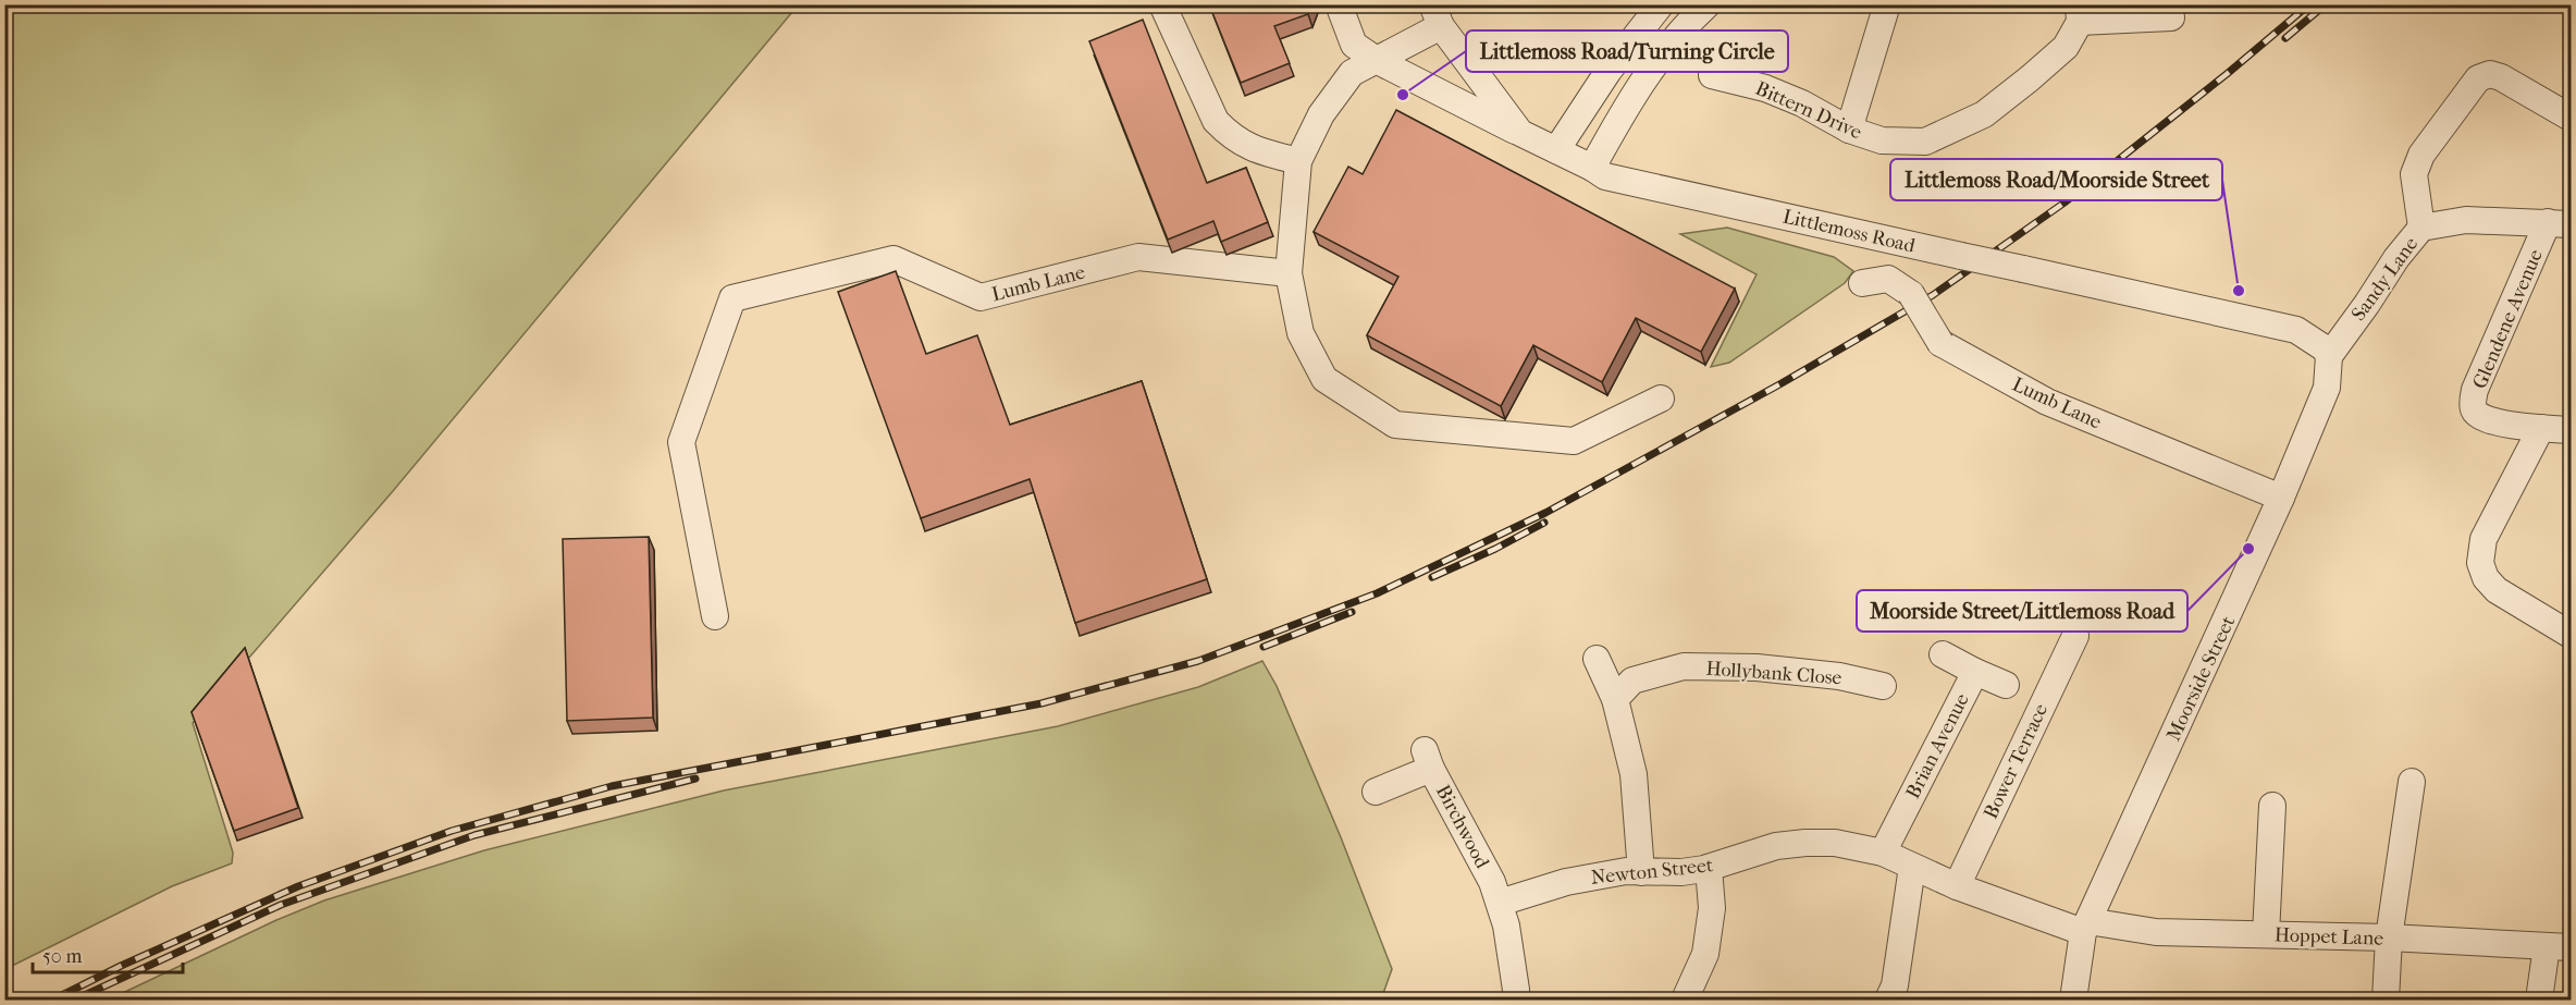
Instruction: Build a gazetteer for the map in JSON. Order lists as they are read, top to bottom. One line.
{"streets":{"street":["Bittern Drive","Littlemoss Road","Sandy Lane","Lumb Lane","Glendene Avenue","Hollybank Close","Moorside Street","Brian Avenue","Bower Terrace","Birchwood","Newton Street","Hoppet Lane"]},"crossings":[["Littlemoss Road","Sandy Lane"],["Littlemoss Road","Moorside Street"],["Sandy Lane","Glendene Avenue"],["Sandy Lane","Moorside Street"],["Lumb Lane","Moorside Street"],["Moorside Street","Newton Street"],["Moorside Street","Hoppet Lane"],["Brian Avenue","Newton Street"],["Bower Terrace","Newton Street"],["Birchwood","Newton Street"],["Newton Street","Hoppet Lane"]],"places":["Littlemoss Road/Turning Circle","Littlemoss Road/Moorside Street","Moorside Street/Littlemoss Road"],"scale_bar":"50 m"}
